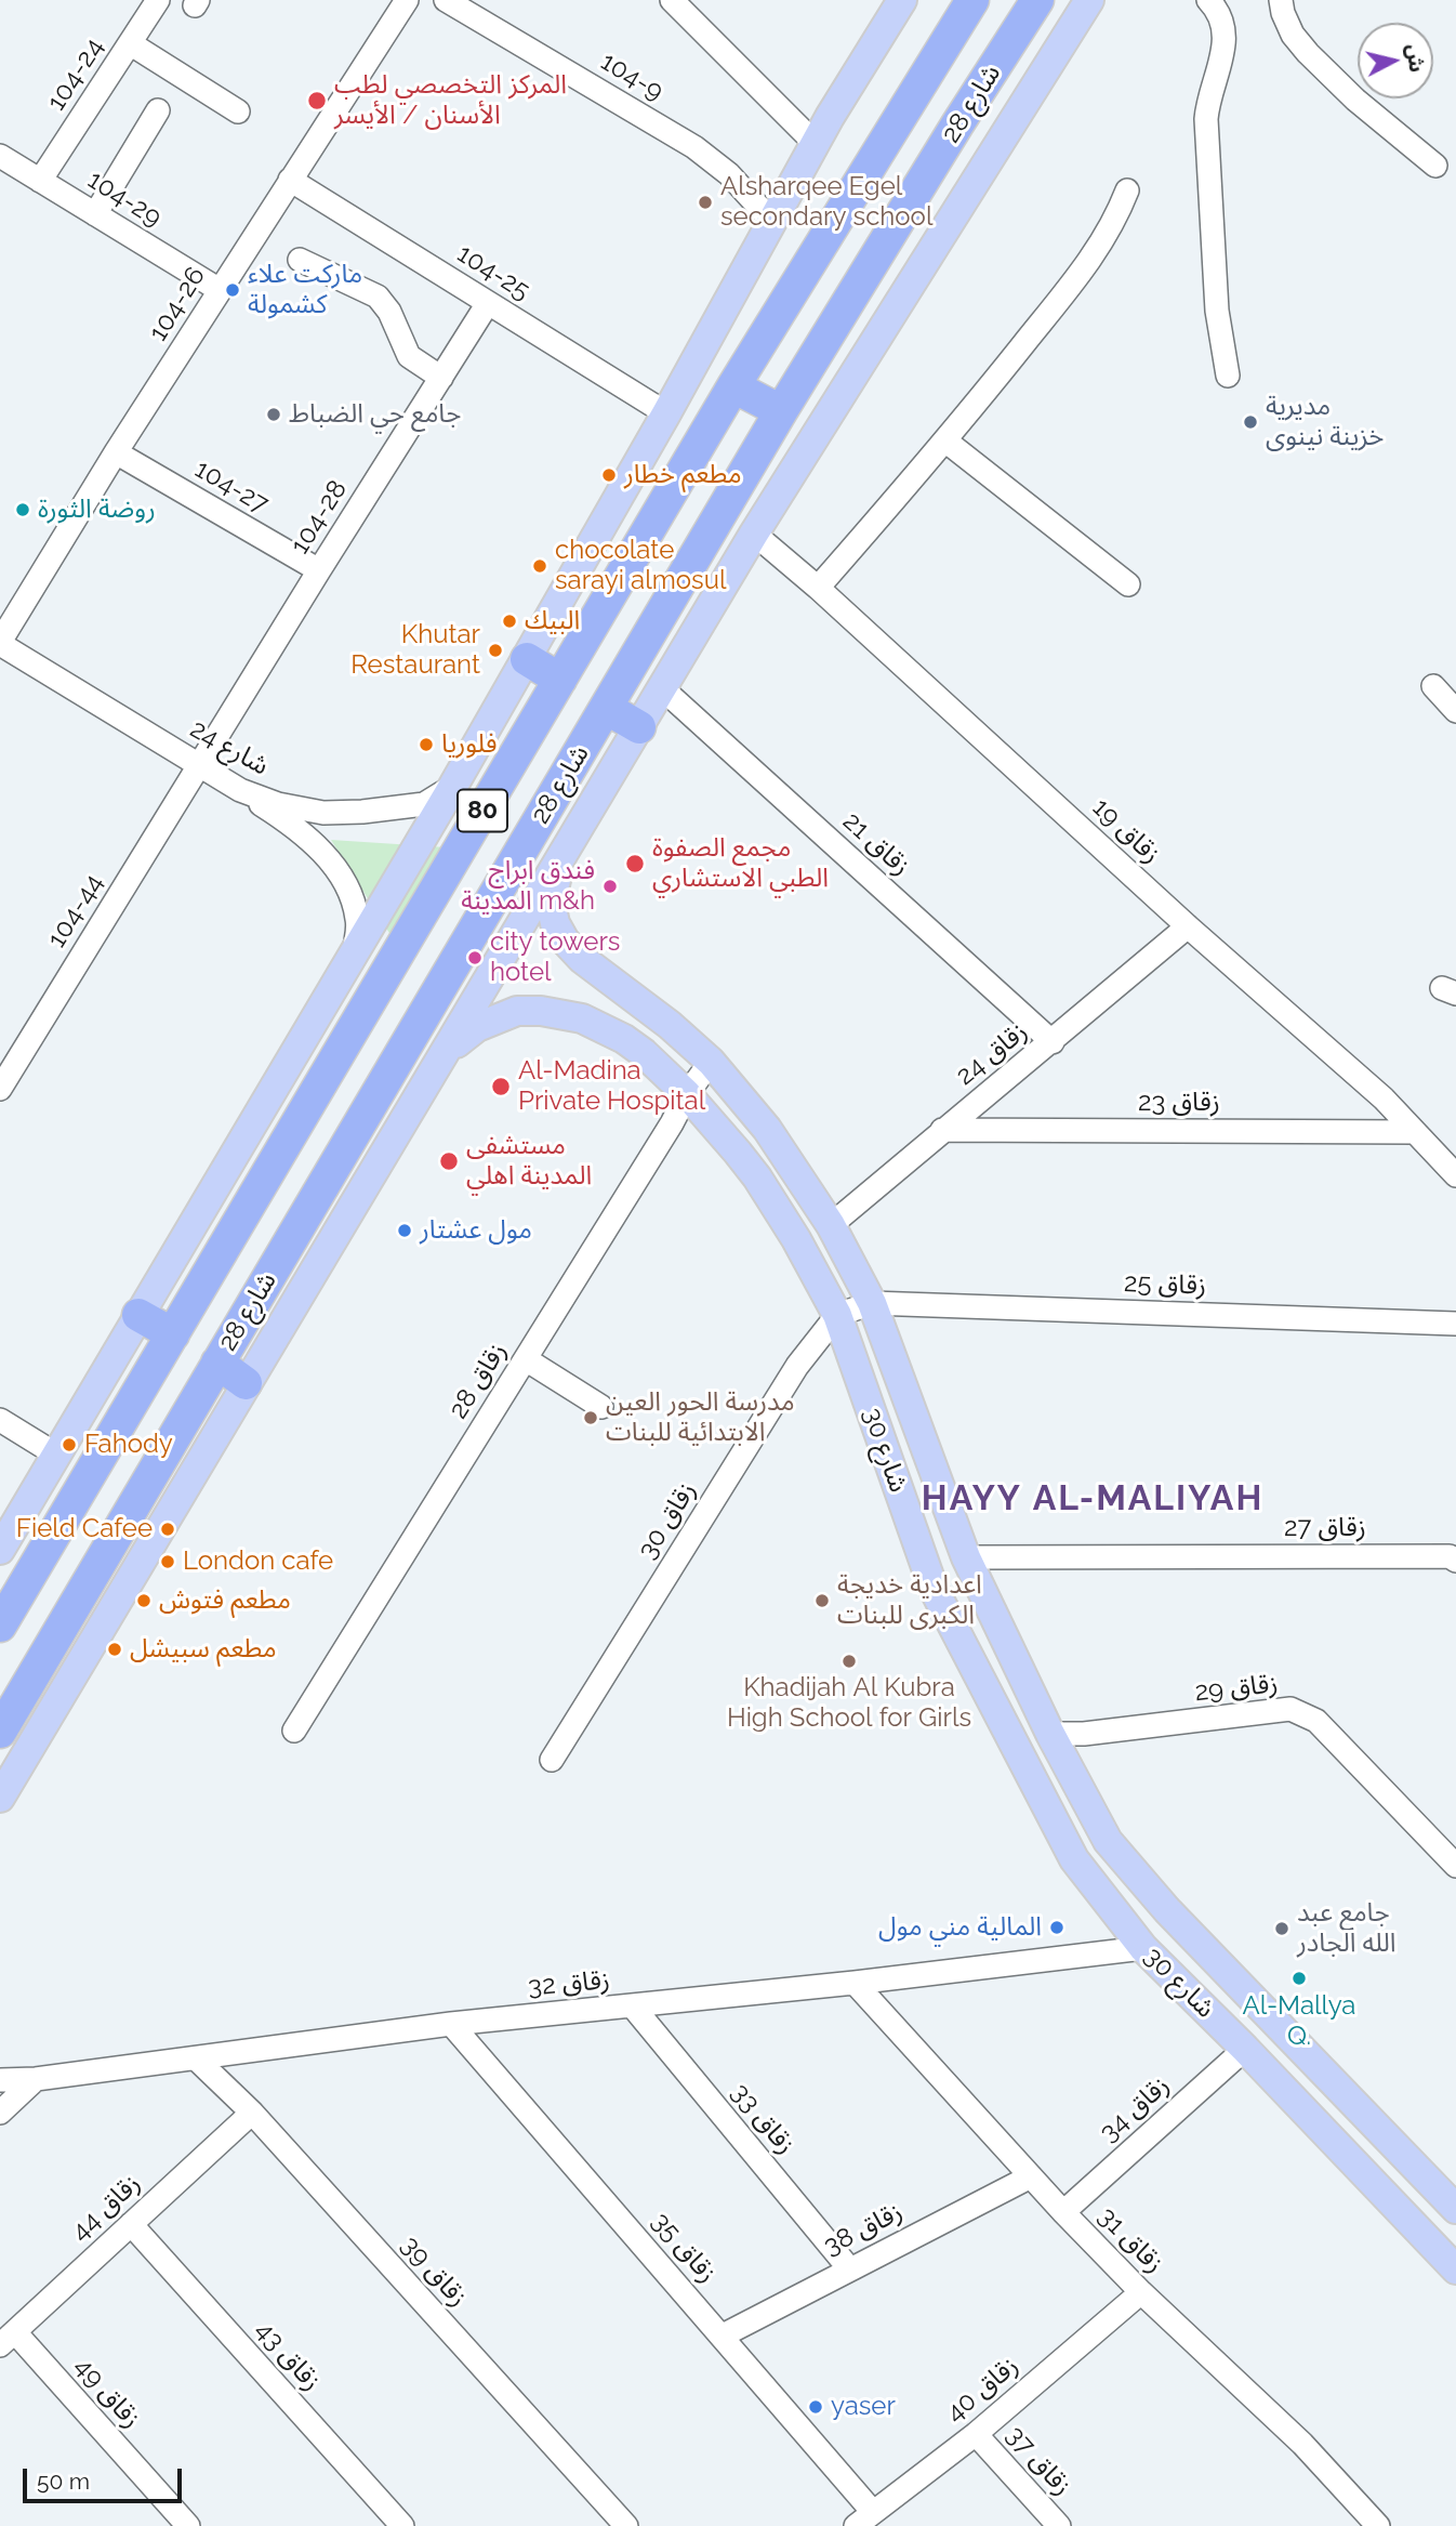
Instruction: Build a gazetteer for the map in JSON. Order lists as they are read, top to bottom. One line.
{"streets":{"highway":["شارع 28","80"],"main road":["شارع 30"],"street":["104-24","104-9","104-29","104-25","104-26","104-27","104-28","شارع 24","زقاق 19","زقاق 21","104-44","زقاق 24","زقاق 23","زقاق 25","زقاق 28","زقاق 30","زقاق 27","زقاق 29","زقاق 32","زقاق 34","زقاق 33","زقاق 44","زقاق 38","زقاق 31","زقاق 35","زقاق 39","زقاق 43","زقاق 40","زقاق 49","زقاق 37"]},"crossings":[["104-24","104-29"],["104-29","104-26"],["104-25","104-26"],["104-25","104-28"],["104-26","104-27"],["104-26","شارع 24"],["104-27","104-28"],["104-28","شارع 24"],["104-28","104-44"],["شارع 24","104-44"],["زقاق 19","زقاق 24"],["زقاق 19","زقاق 23"],["زقاق 21","زقاق 24"],["زقاق 24","زقاق 23"],["زقاق 24","شارع 30"],["زقاق 25","شارع 30"],["زقاق 28","شارع 30"],["شارع 30","زقاق 30"],["شارع 30","زقاق 27"],["شارع 30","زقاق 29"],["شارع 30","زقاق 32"],["شارع 30","زقاق 34"],["زقاق 32","زقاق 33"],["زقاق 32","زقاق 31"],["زقاق 32","زقاق 35"],["زقاق 32","زقاق 39"],["زقاق 34","زقاق 31"],["زقاق 33","زقاق 38"],["زقاق 44","زقاق 39"],["زقاق 44","زقاق 43"],["زقاق 44","زقاق 49"],["زقاق 38","زقاق 31"],["زقاق 38","زقاق 35"],["زقاق 31","زقاق 40"],["زقاق 35","زقاق 40"],["زقاق 40","زقاق 37"]],"districts":["HAYY AL-MALIYAH"],"places":["المركز التخصصي لطب الأسنان / الأيسر","Alsharqee Egel secondary school","ماركت علاء كشمولة","جامع حي الضباط","مديرية خزينة نينوى","مطعم خطار","روضة الثورة","chocolate sarayi almosul","البيك","Khutar Restaurant","فلوريا","مجمع الصفوة الطبي الاستشاري","فندق ابراج المدينة m&h","city towers hotel","Al-Madina Private Hospital","مستشفى المدينة اهلي","مول عشتار","مدرسة الحور العين الابتدائية للبنات","Fahody","Field Cafee","London cafe","مطعم فتوش","اعدادية خديجة الكبرى للبنات","مطعم سبيشل","Khadijah Al Kubra High School for Girls","المالية مني مول","جامع عبد الله الجادر","Al-Mallya Q.","yaser"],"scale_bar":"50 m","north":"right"}
